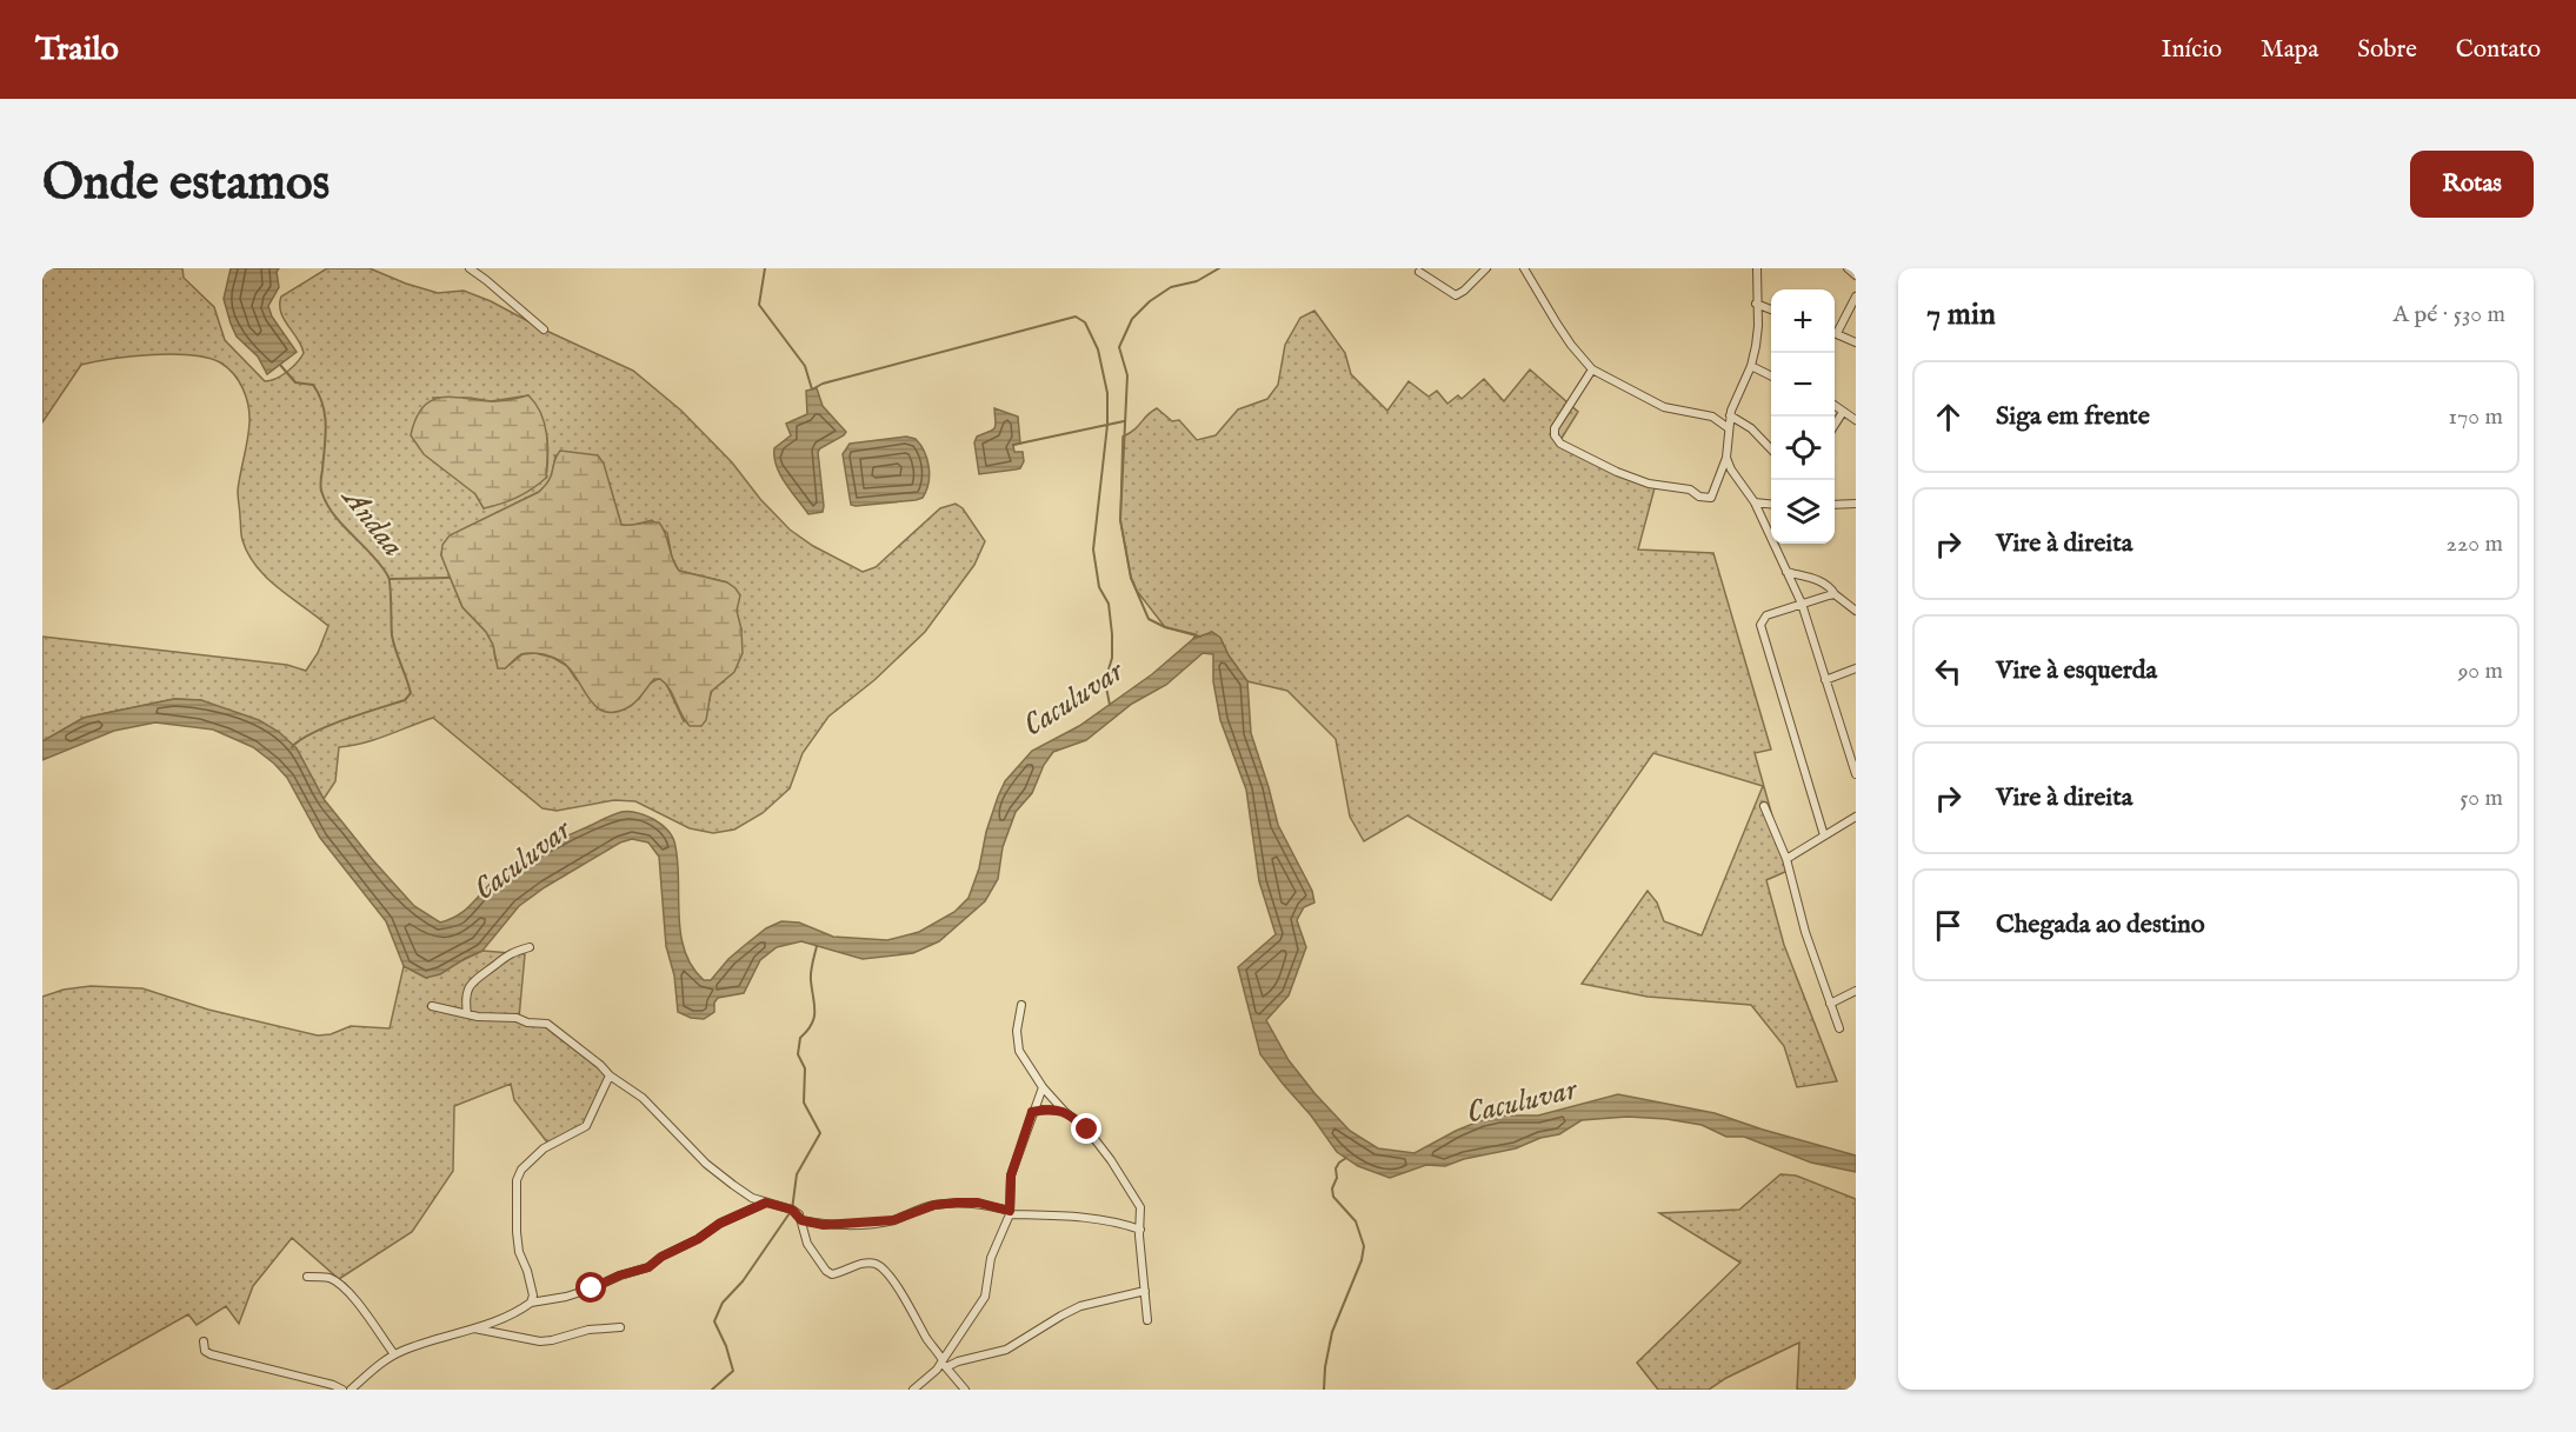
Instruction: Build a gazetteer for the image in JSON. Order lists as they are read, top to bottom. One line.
{"water":["Andaa","Caculuvar"],"page":{"header":"Trailo","nav":["Início","Mapa","Sobre","Contato"],"buttons":"Rotas","title":"Onde estamos","heading":["7 min","A pé · 530 m"],"map_buttons":["+","−"],"list":[["Siga em frente","170 m"],["Vire à direita","220 m"],["Vire à esquerda","90 m"],["Vire à direita","50 m"],"Chegada ao destino"]}}
